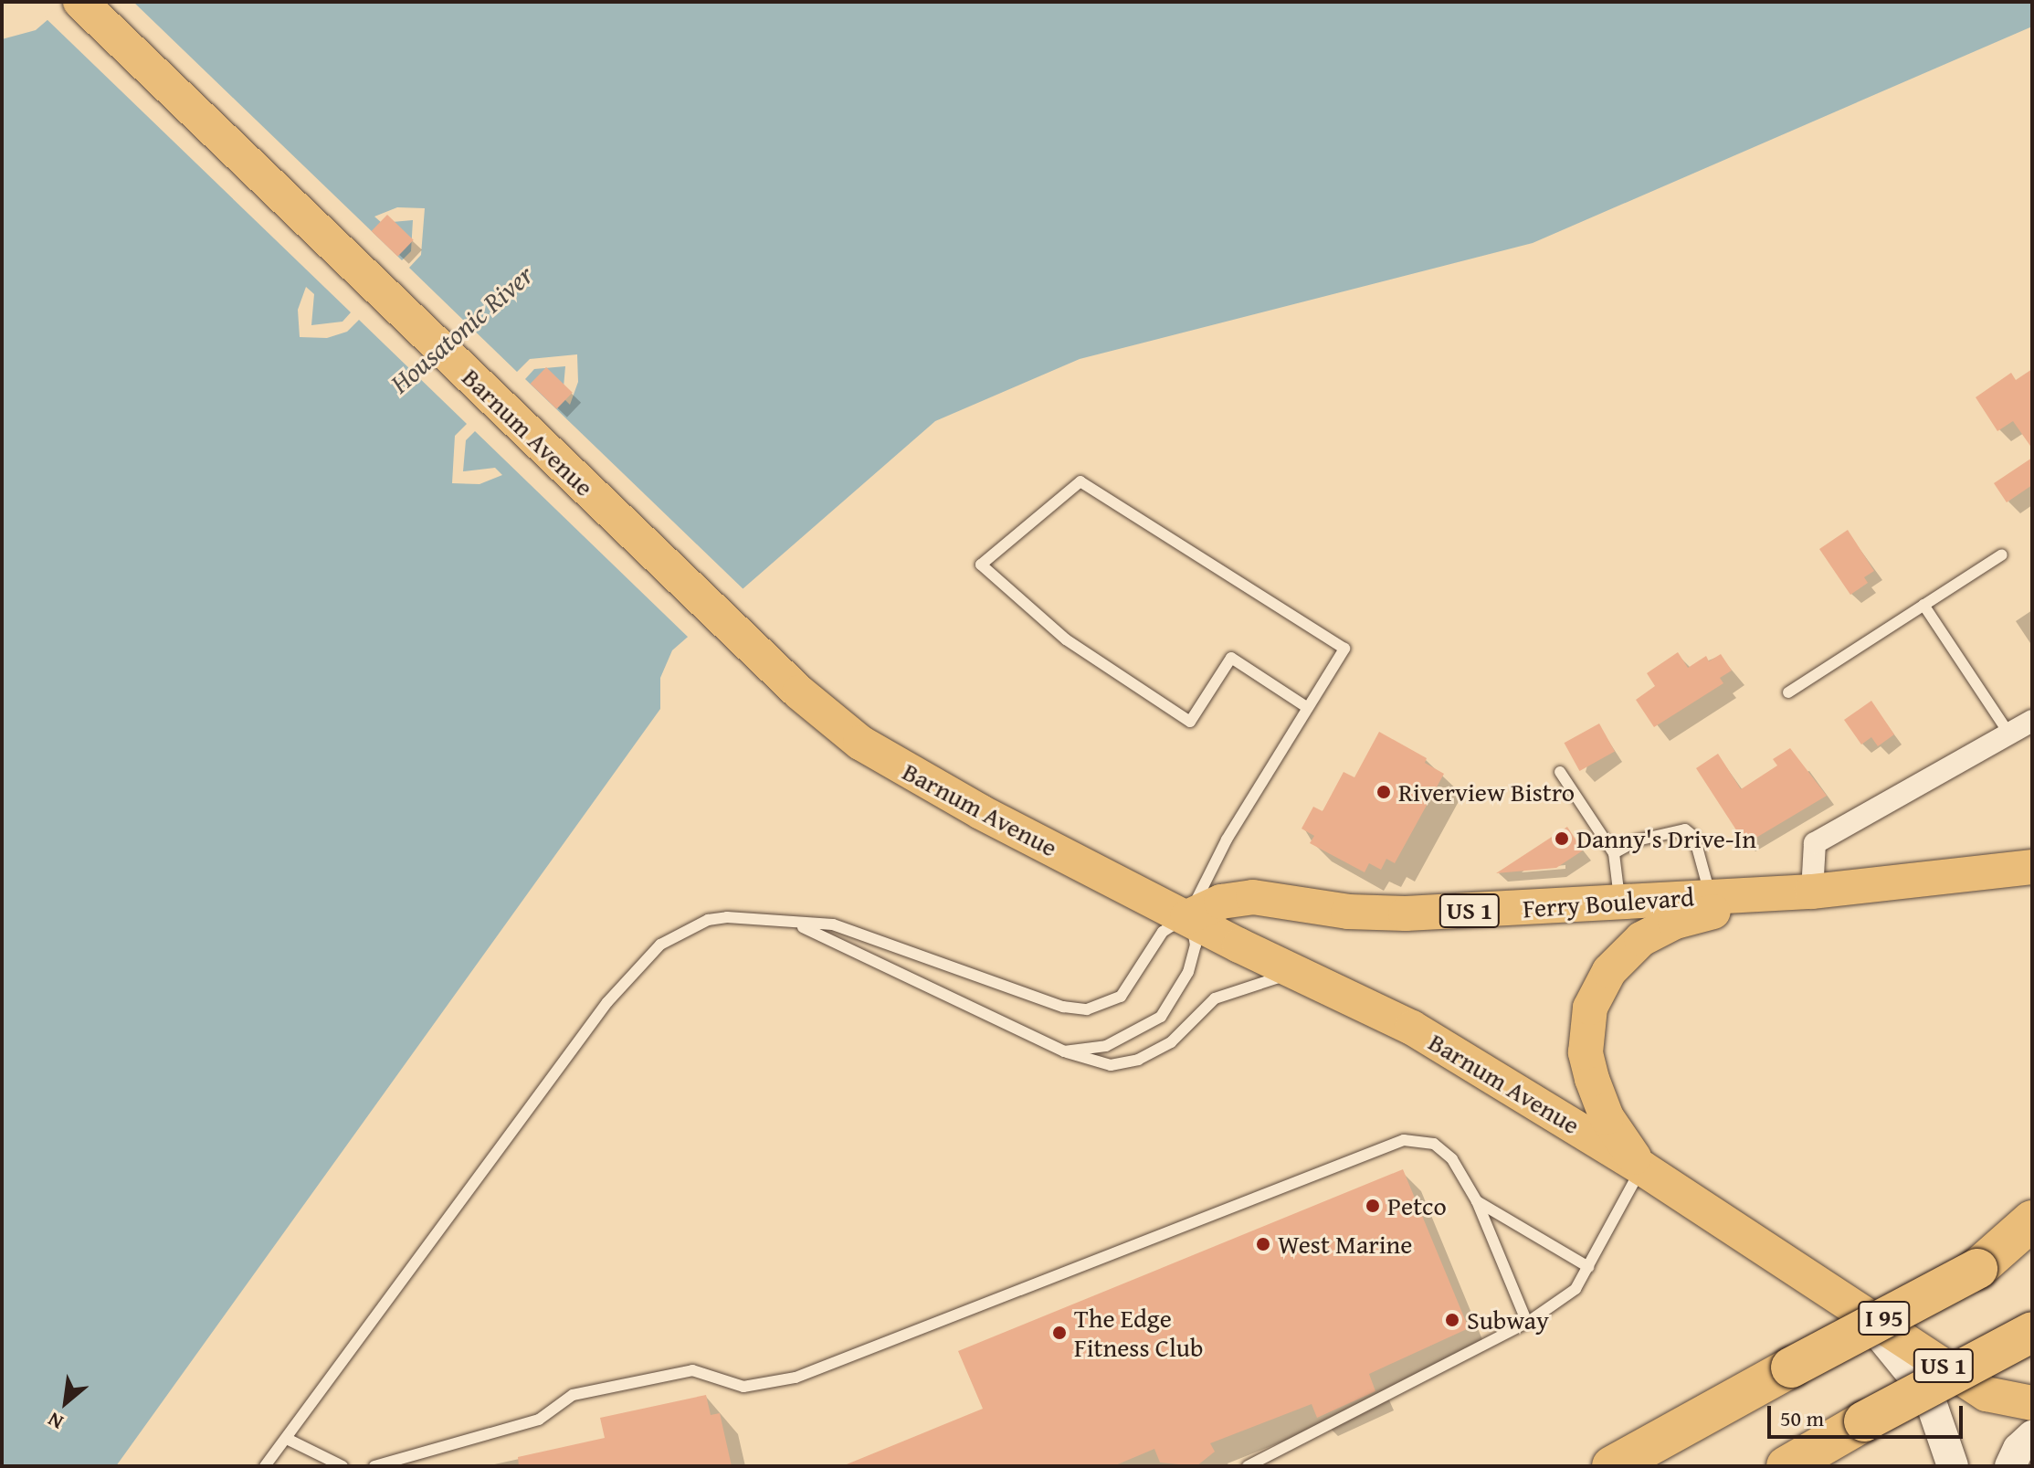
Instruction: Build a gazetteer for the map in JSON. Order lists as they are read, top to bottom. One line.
{"streets":{"highway":["I 95"],"main road":["Barnum Avenue","Ferry Boulevard","US 1"]},"crossings":[["Barnum Avenue","Ferry Boulevard"]],"water":["Housatonic River"],"places":["Riverview Bistro","Danny's Drive-In","Petco","West Marine","Subway","The Edge Fitness Club"],"scale_bar":"50 m","north":"bottom left"}
